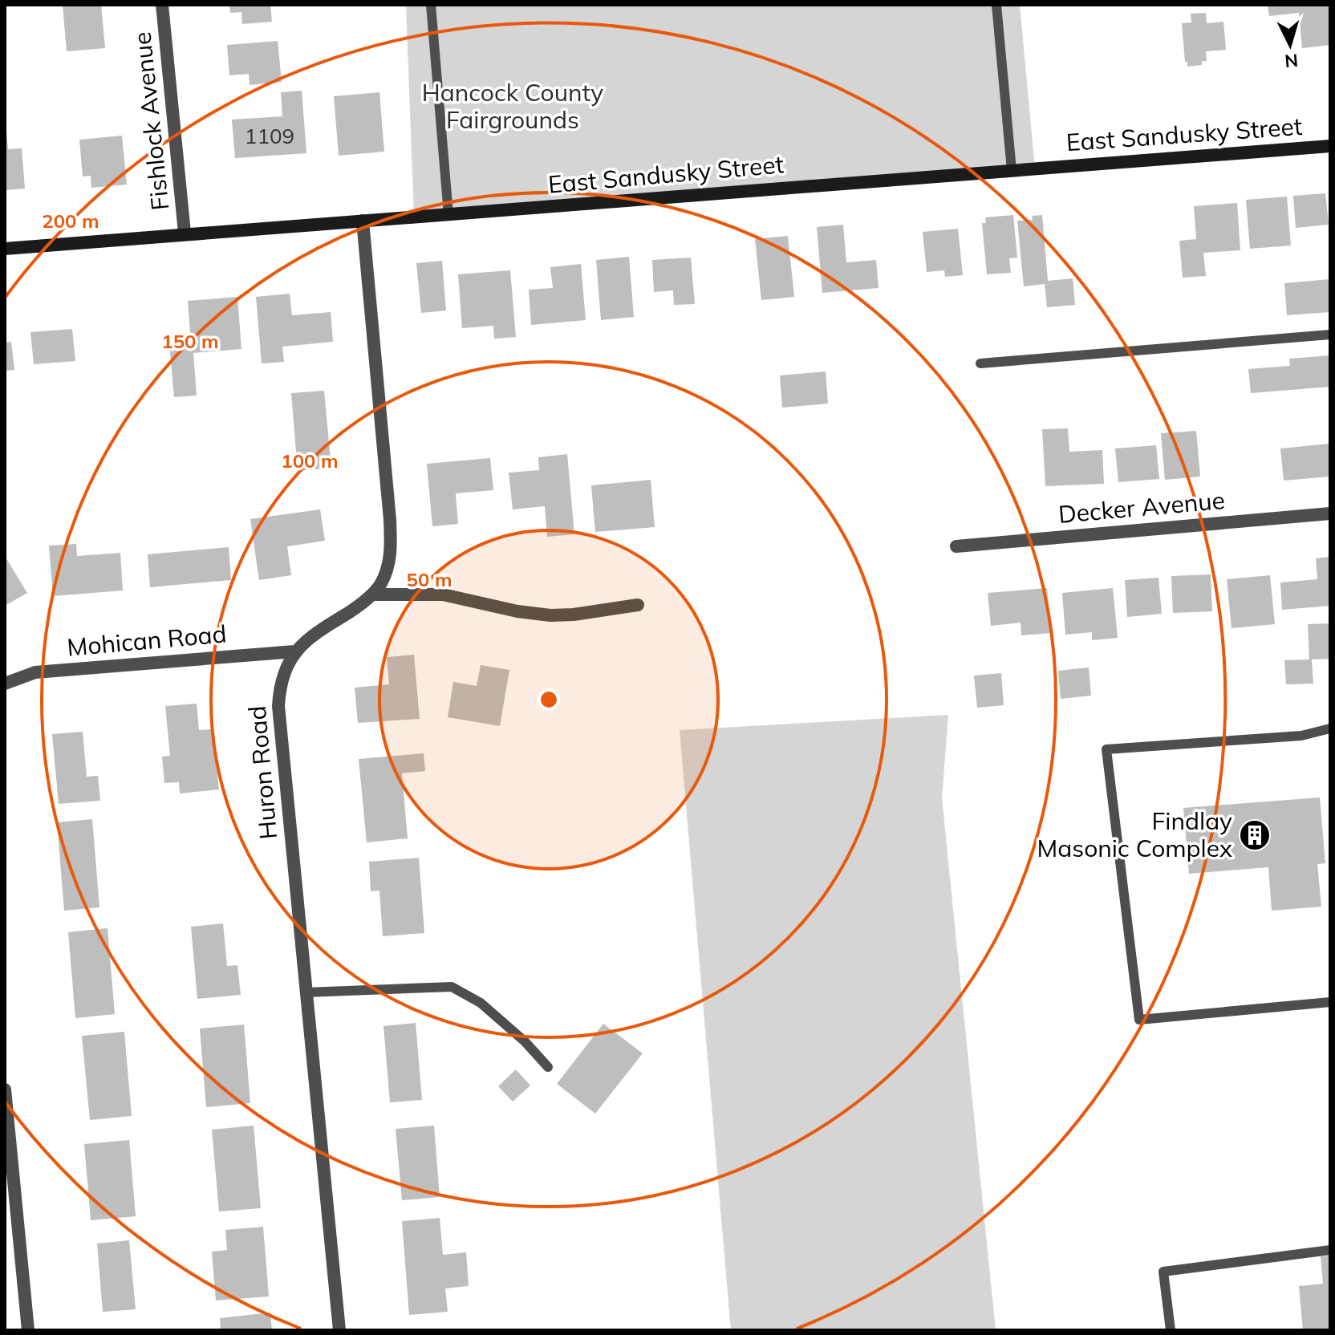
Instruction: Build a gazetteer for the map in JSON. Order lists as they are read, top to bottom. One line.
{"streets":{"main road":["East Sandusky Street"],"street":["Fishlock Avenue","Decker Avenue","Mohican Road","Huron Road"]},"crossings":[["Fishlock Avenue","East Sandusky Street"],["East Sandusky Street","Huron Road"],["Mohican Road","Huron Road"]],"parks":["Hancock County Fairgrounds"],"places":{"building":["Findlay Masonic Complex"]},"house_numbers":["1109"],"north":"bottom","rings":["200 m","150 m","100 m","50 m"]}
